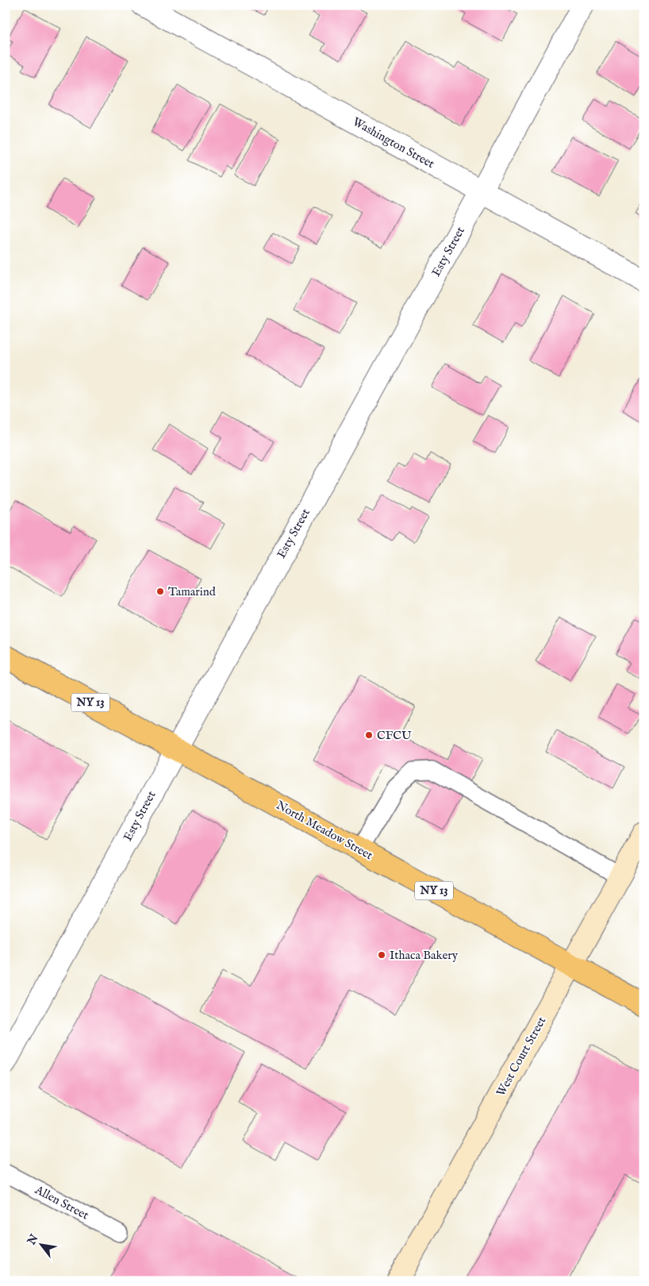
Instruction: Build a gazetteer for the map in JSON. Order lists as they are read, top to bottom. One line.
{"streets":{"highway":["NY 13","North Meadow Street"],"street":["Washington Street","Esty Street","West Court Street"],"lane":["Allen Street"]},"crossings":[["Washington Street","Esty Street"],["Esty Street","North Meadow Street"],["North Meadow Street","West Court Street"]],"places":["Tamarind","CFCU","Ithaca Bakery"],"north":"top left"}
